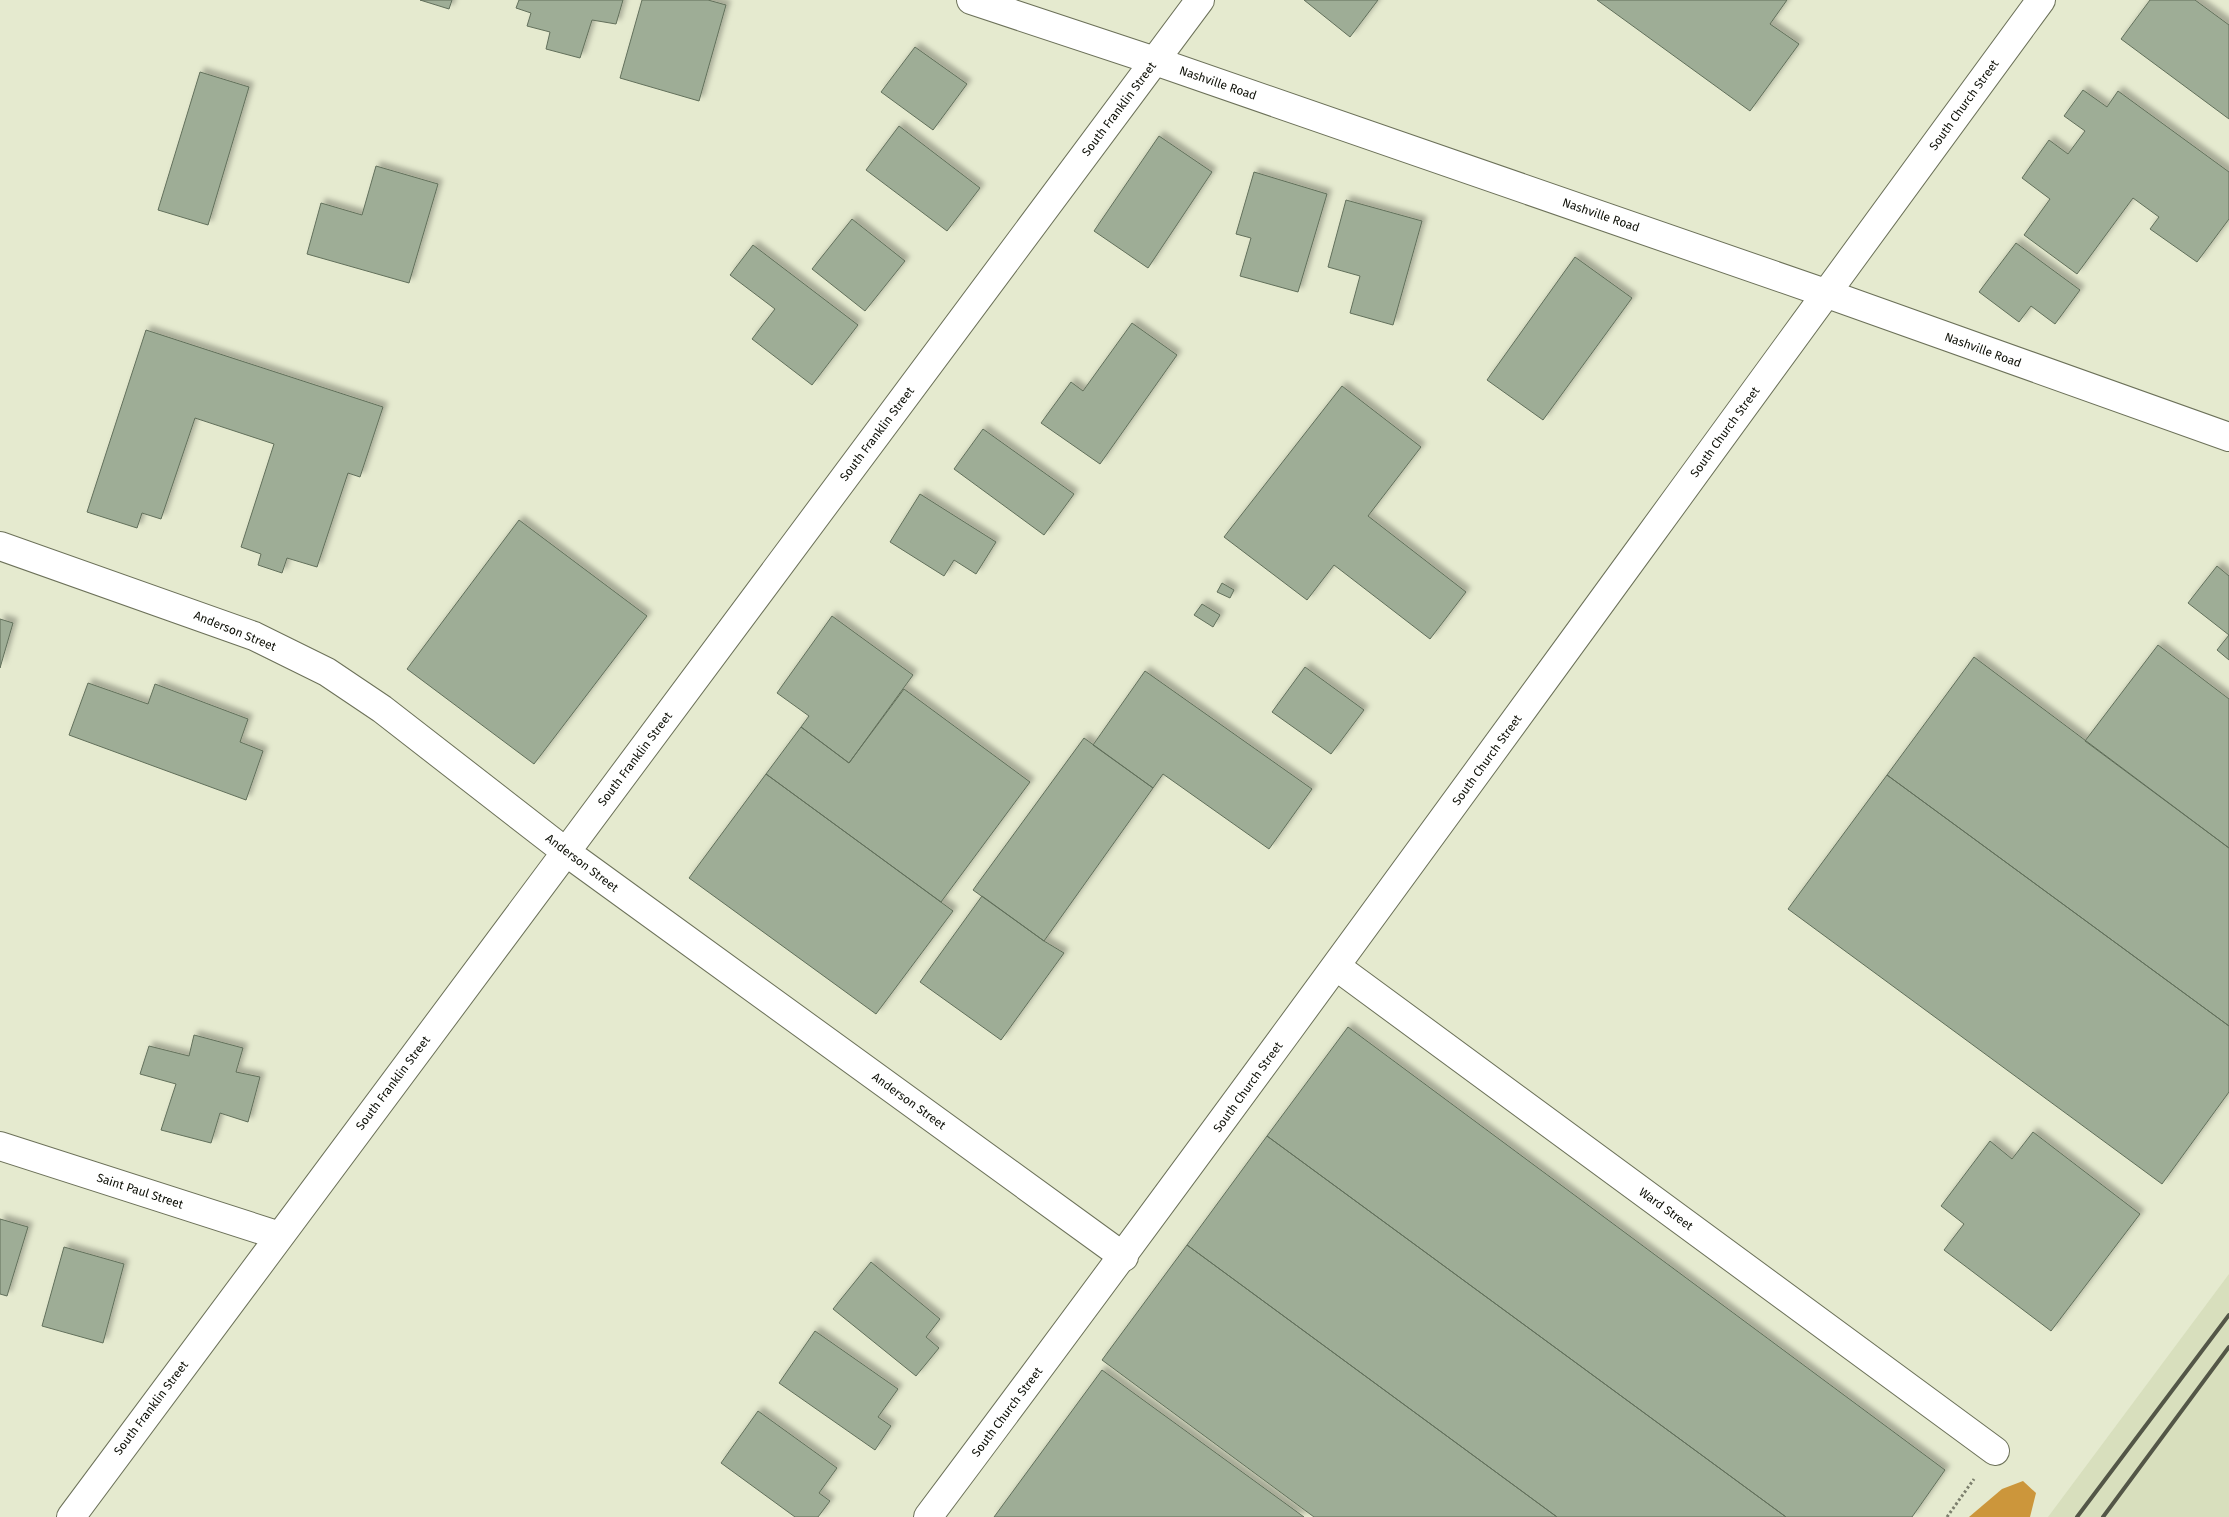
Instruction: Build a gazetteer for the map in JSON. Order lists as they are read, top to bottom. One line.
{"streets":{"street":["Nashville Road","South Church Street","South Franklin Street","Anderson Street","Saint Paul Street","Ward Street"]},"crossings":[["Nashville Road","South Church Street"],["Nashville Road","South Franklin Street"],["South Church Street","Anderson Street"],["South Church Street","Ward Street"],["South Franklin Street","Anderson Street"],["South Franklin Street","Saint Paul Street"]]}
